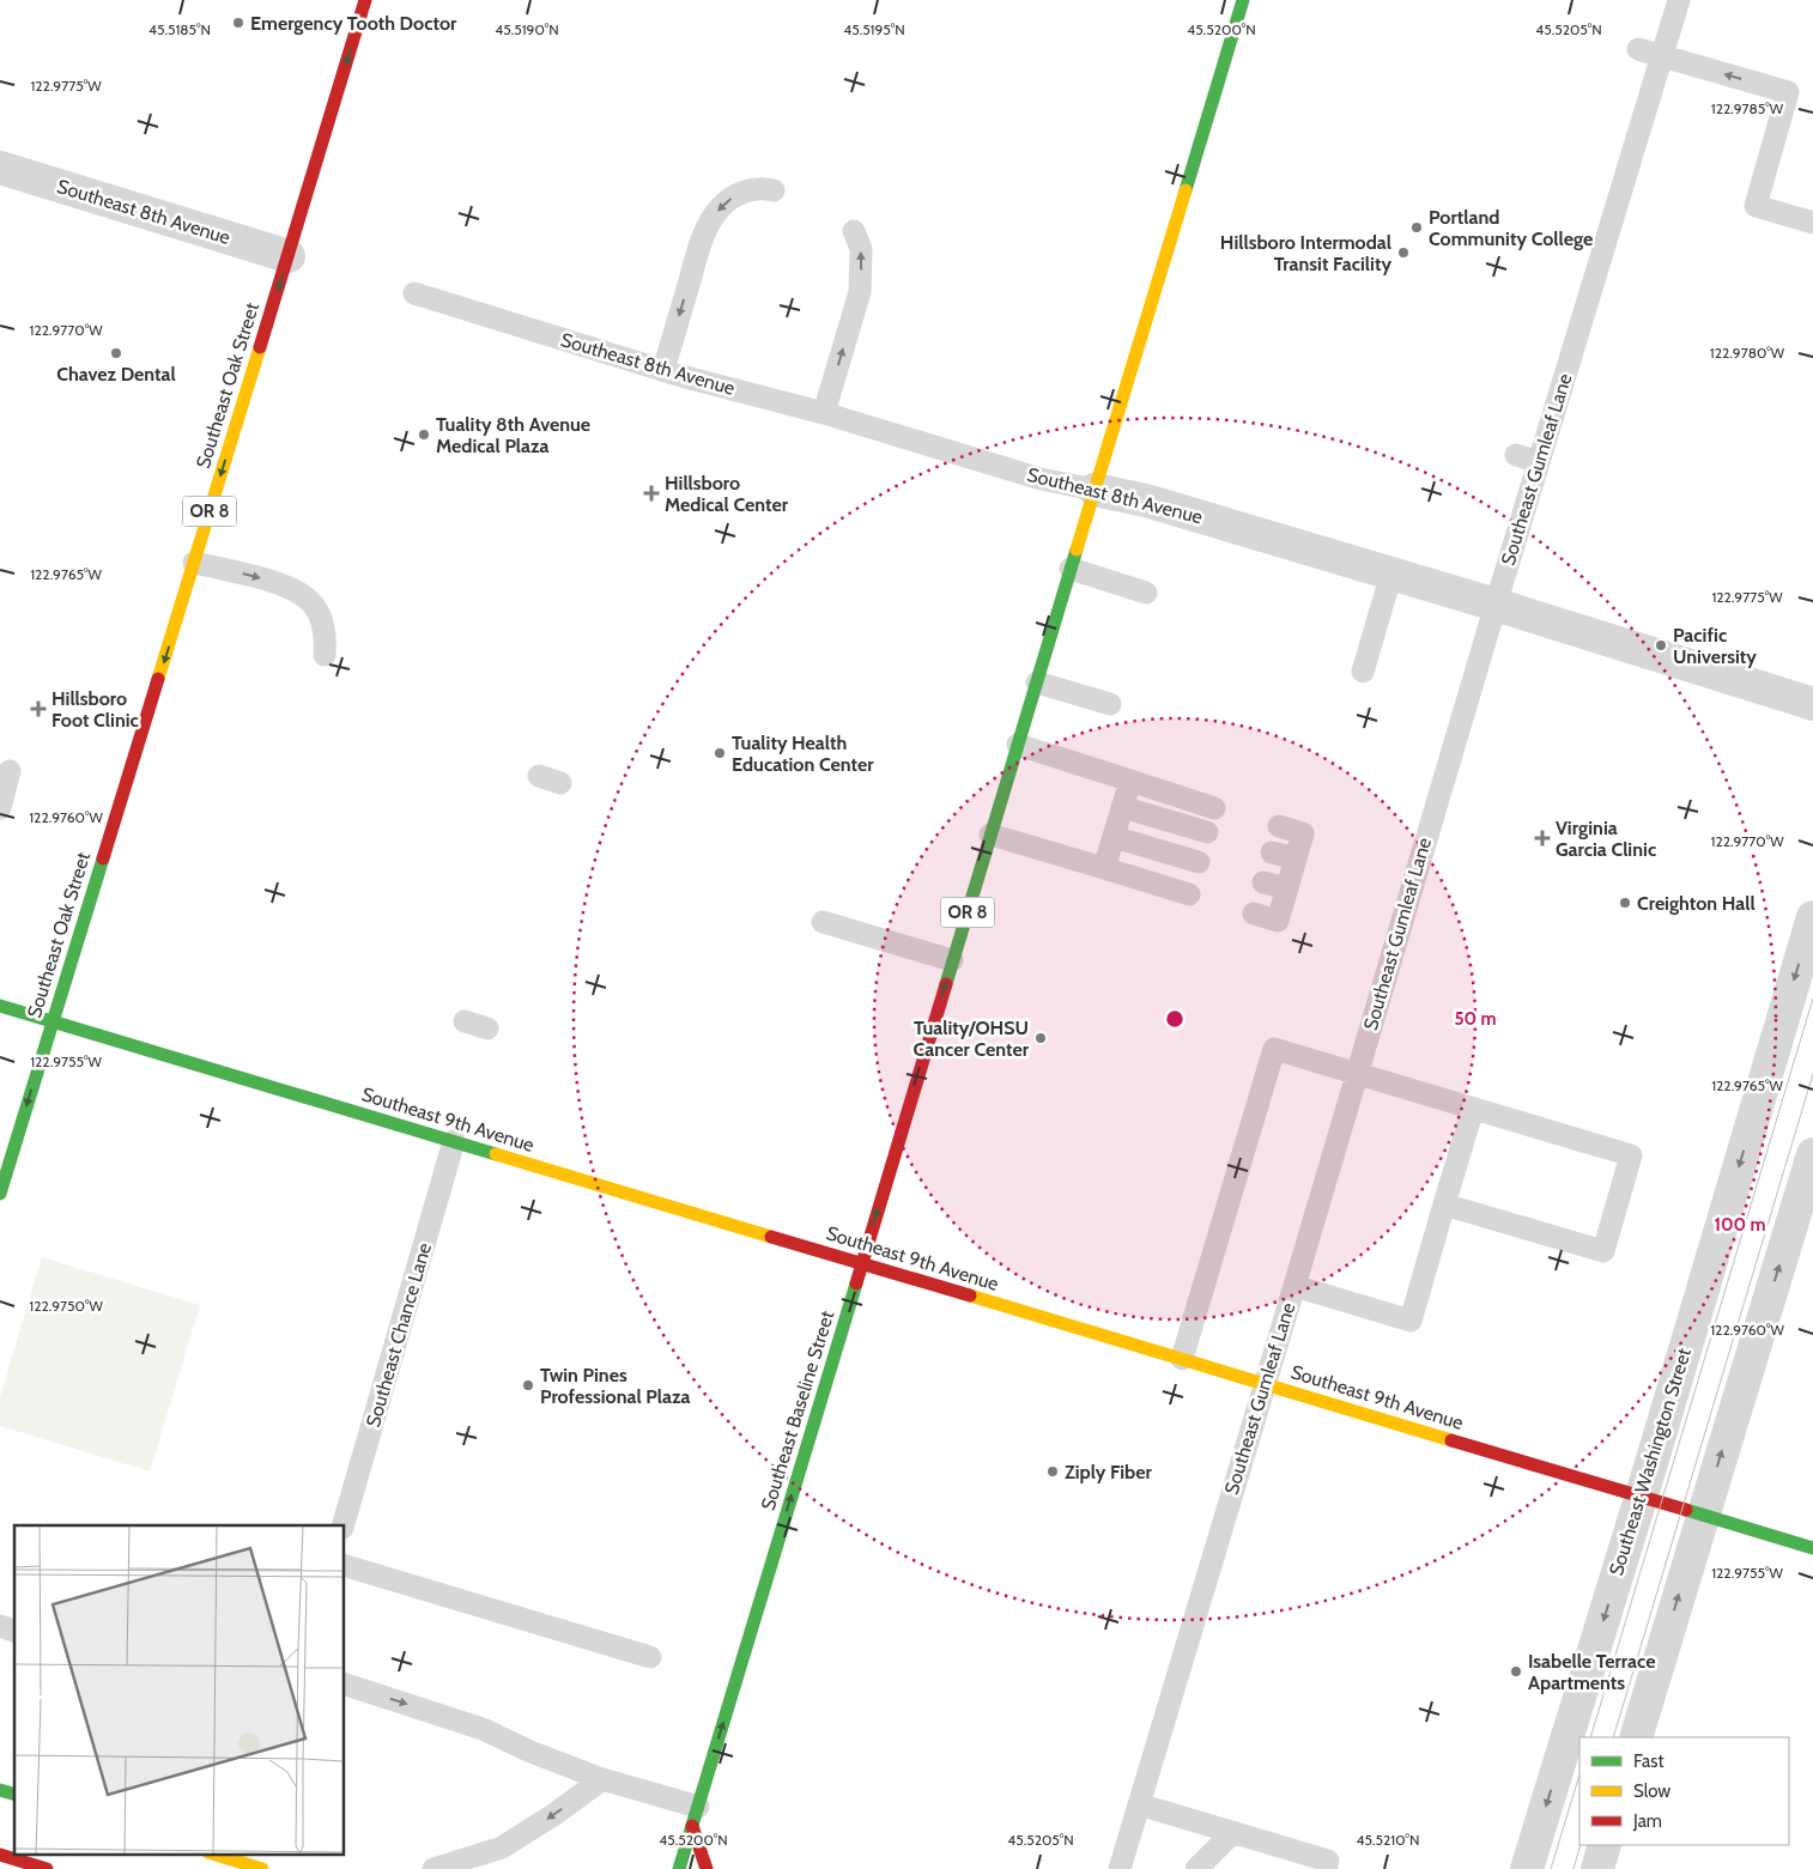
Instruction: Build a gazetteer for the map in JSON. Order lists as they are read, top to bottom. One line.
{"streets":{"main road":["Southeast Oak Street","OR 8","Southeast 9th Avenue","Southeast Baseline Street"],"street":["Southeast 8th Avenue","Southeast Washington Street"],"lane":["Southeast Gumleaf Lane","Southeast Chance Lane"]},"crossings":[["Southeast 8th Avenue","Southeast Oak Street"],["Southeast 8th Avenue","Southeast Gumleaf Lane"],["Southeast 8th Avenue","Southeast Baseline Street"],["Southeast Oak Street","Southeast 9th Avenue"],["Southeast Gumleaf Lane","Southeast 9th Avenue"],["Southeast 9th Avenue","Southeast Chance Lane"],["Southeast 9th Avenue","Southeast Baseline Street"],["Southeast 9th Avenue","Southeast Washington Street"]],"one_way":["Southeast Oak Street","Southeast Baseline Street"],"places":{"other":["Emergency Tooth Doctor","Portland Community College","Hillsboro Intermodal Transit Facility","Chavez Dental","Tuality 8th Avenue Medical Plaza","Pacific University","Tuality Health Education Center","Creighton Hall","Tuality/OHSU Cancer Center","Twin Pines Professional Plaza","Ziply Fiber","Isabelle Terrace Apartments"],"health":["Hillsboro Medical Center","Hillsboro Foot Clinic","Virginia Garcia Clinic"]},"legend":["Fast","Slow","Jam"],"coordinates":["45.5185°N","45.5190°N","45.5195°N","45.5200°N","45.5205°N","122.9775°W","122.9785°W","122.9770°W","122.9780°W","122.9765°W","122.9760°W","122.9755°W","122.9750°W","45.5210°N"],"rings":["50 m","100 m"]}
